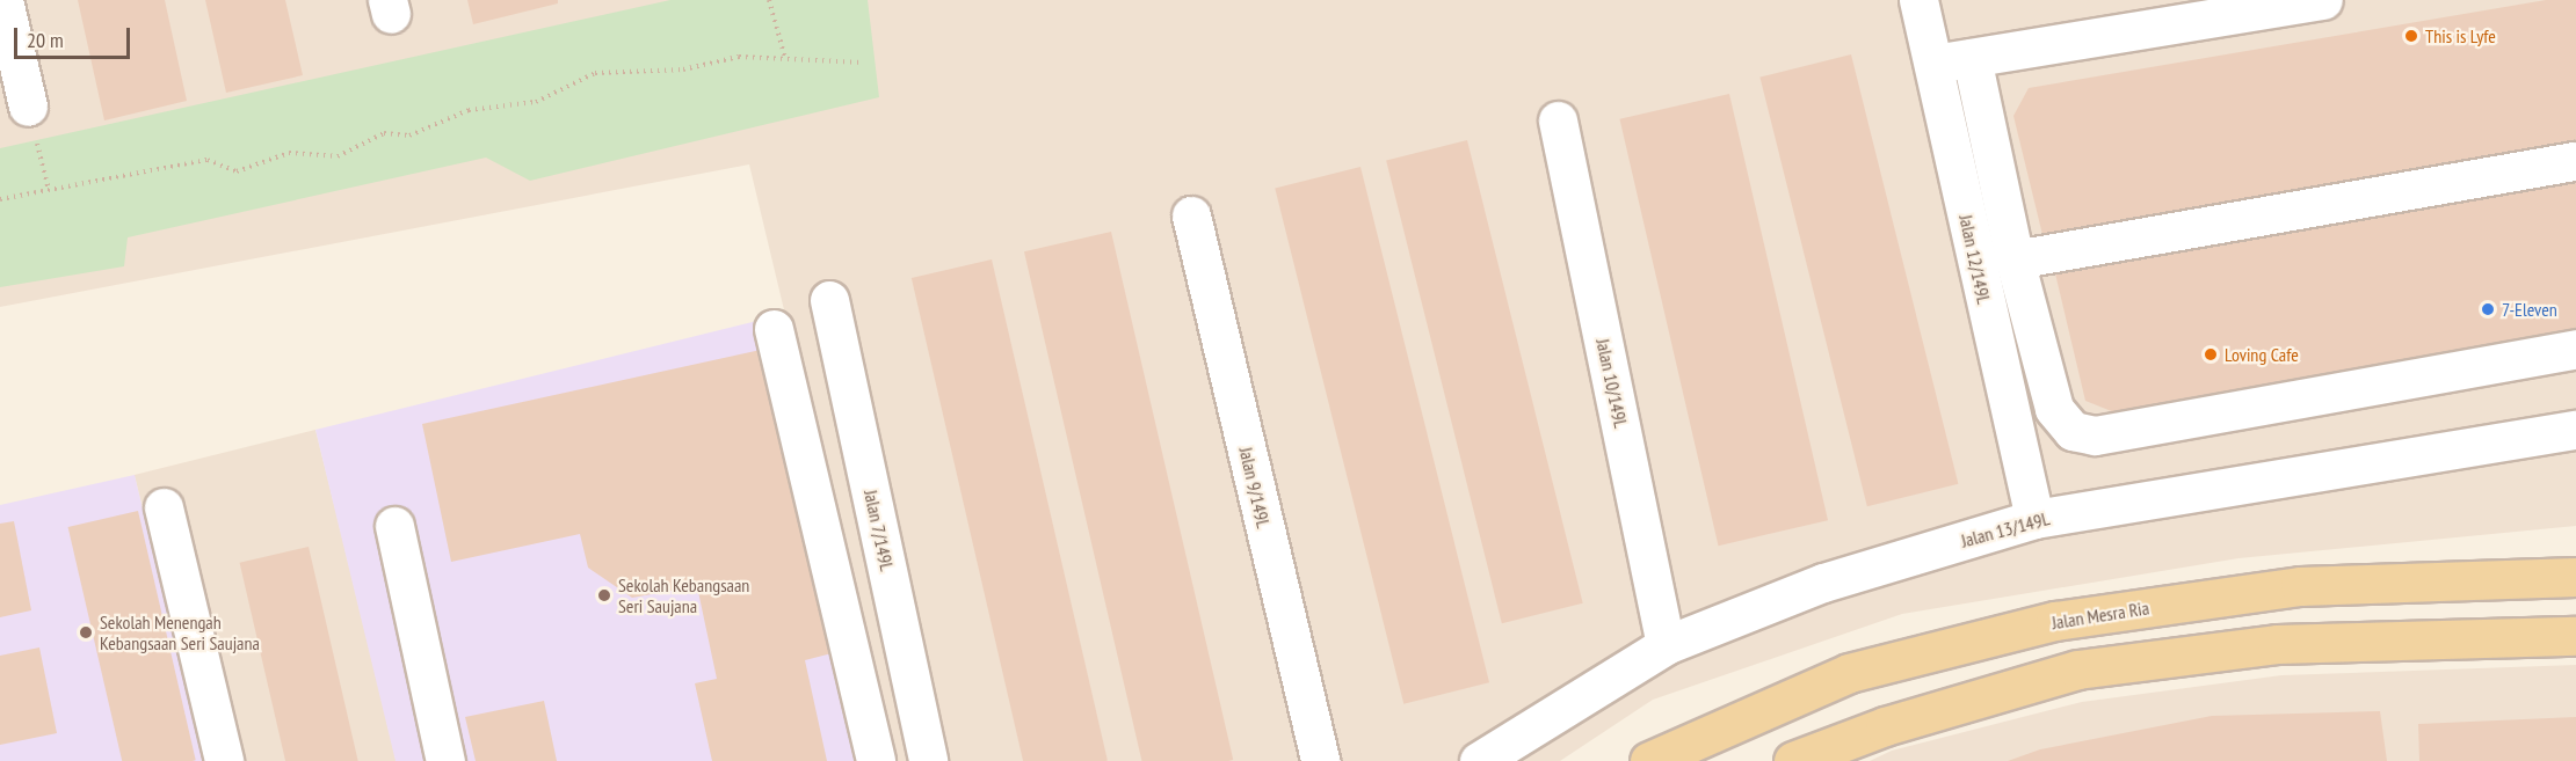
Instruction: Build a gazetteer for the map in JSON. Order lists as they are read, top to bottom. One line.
{"streets":{"main road":["Jalan Mesra Ria"],"street":["Jalan 12/149L","Jalan 10/149L","Jalan 9/149L","Jalan 13/149L","Jalan 7/149L"]},"crossings":[["Jalan 12/149L","Jalan 13/149L"],["Jalan 10/149L","Jalan 13/149L"]],"places":["This is Lyfe","7-Eleven","Loving Cafe","Sekolah Kebangsaan Seri Saujana","Sekolah Menengah Kebangsaan Seri Saujana"],"scale_bar":"20 m"}
